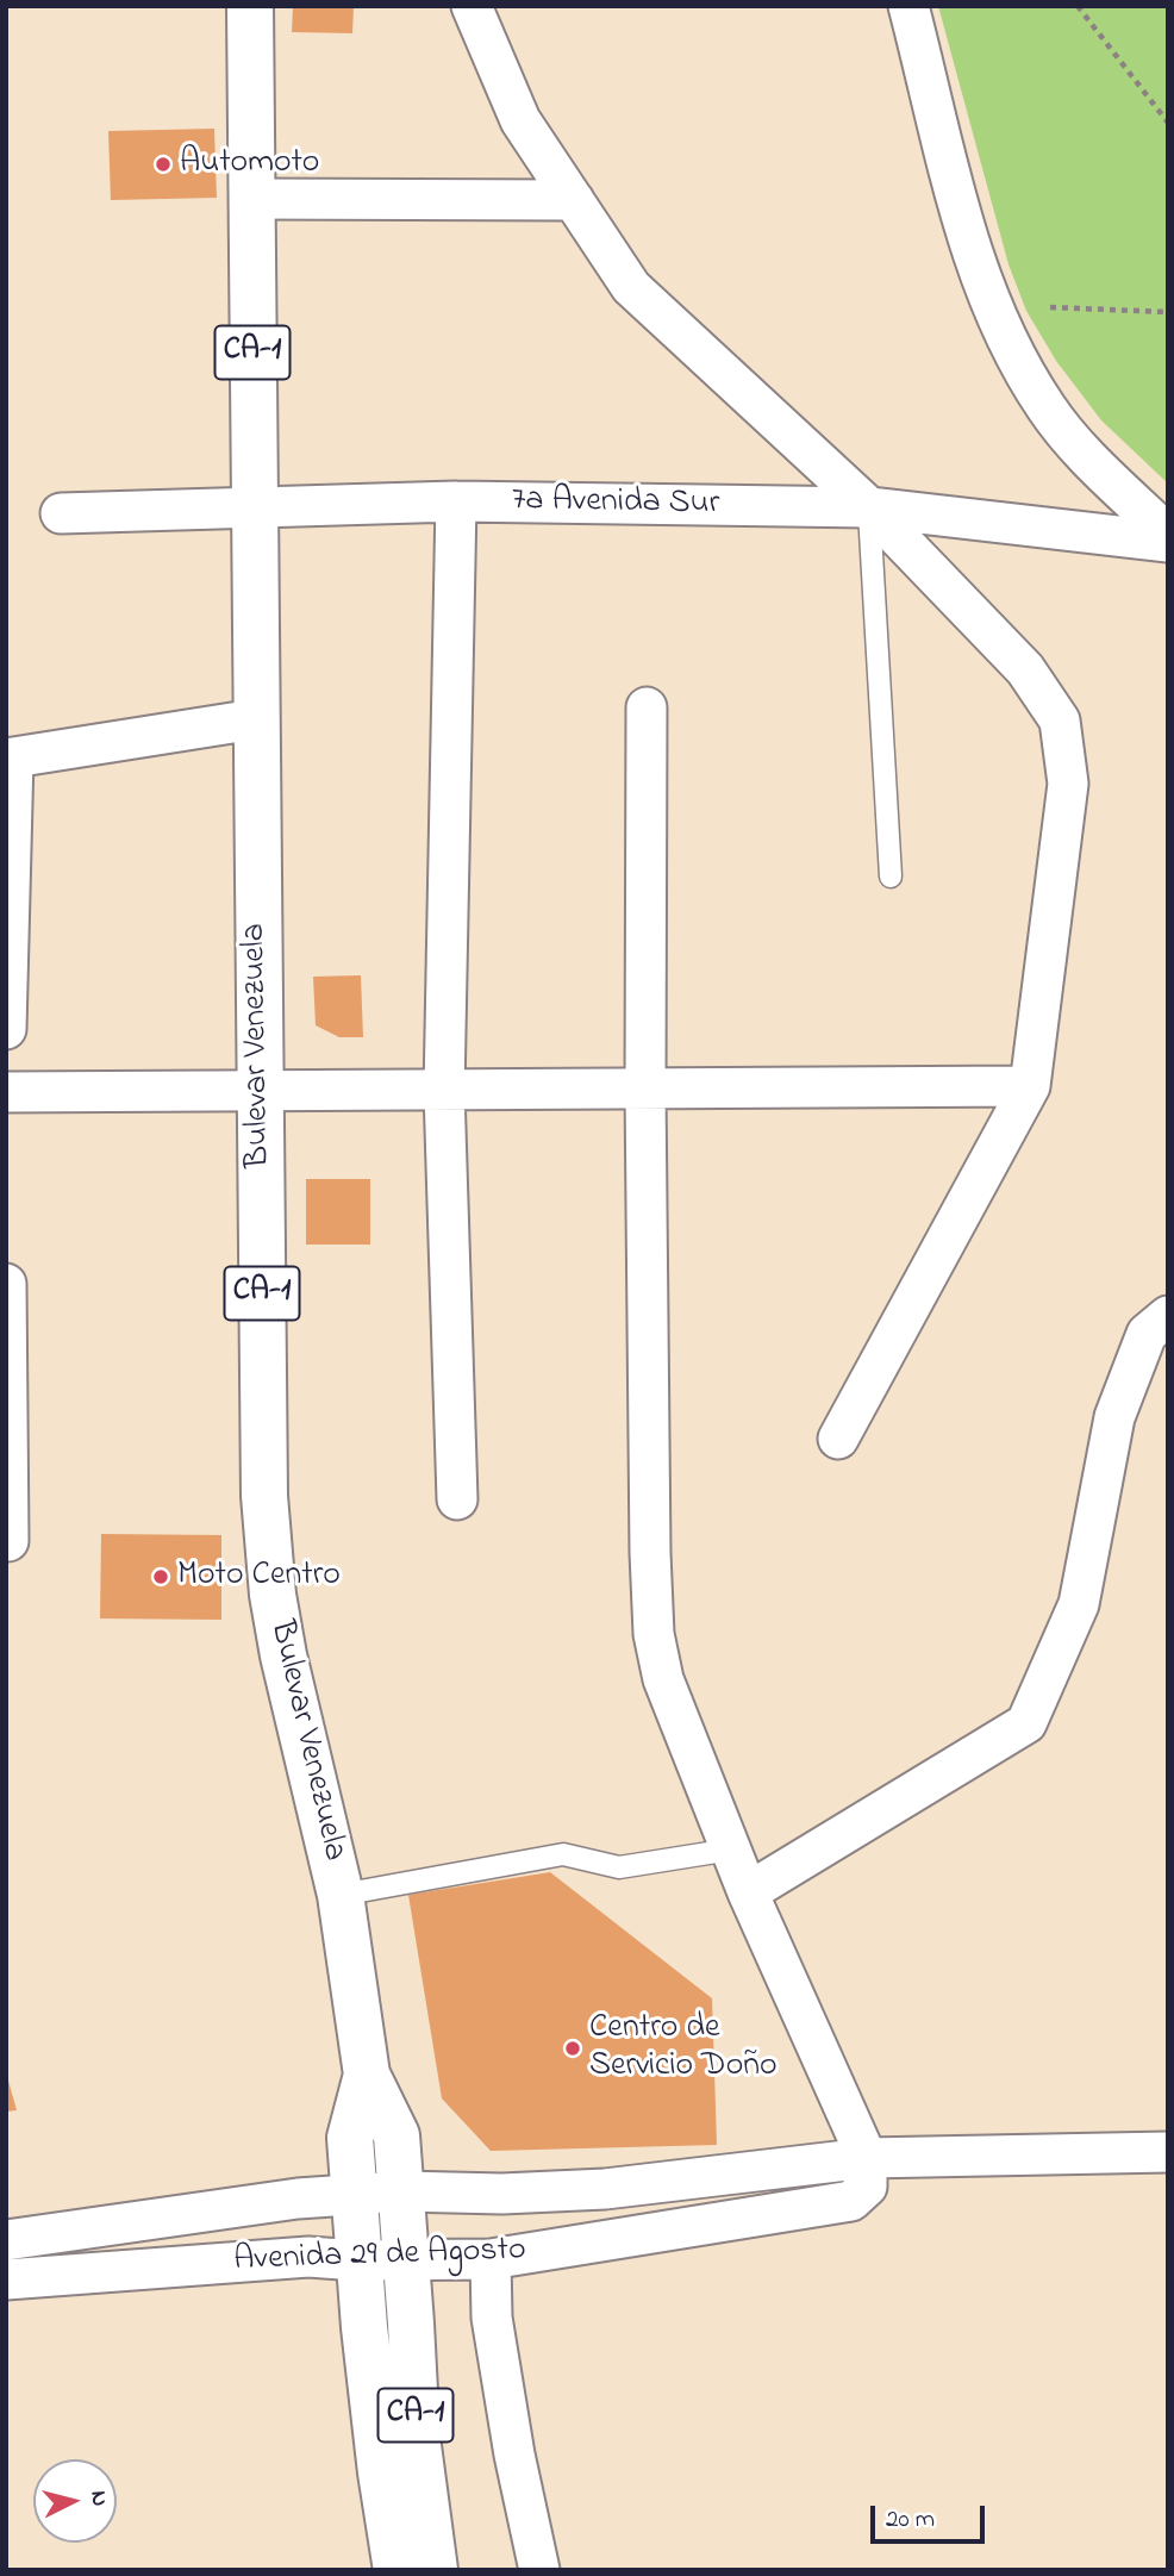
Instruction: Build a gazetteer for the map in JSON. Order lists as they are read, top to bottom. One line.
{"streets":{"highway":["CA-1","Bulevar Venezuela"],"street":["7a Avenida Sur","Avenida 29 de Agosto"]},"crossings":[["7a Avenida Sur","Bulevar Venezuela"],["Bulevar Venezuela","Avenida 29 de Agosto"]],"places":["Automoto","Moto Centro","Centro de Servicio Doño"],"scale_bar":"20 m","north":"right"}
